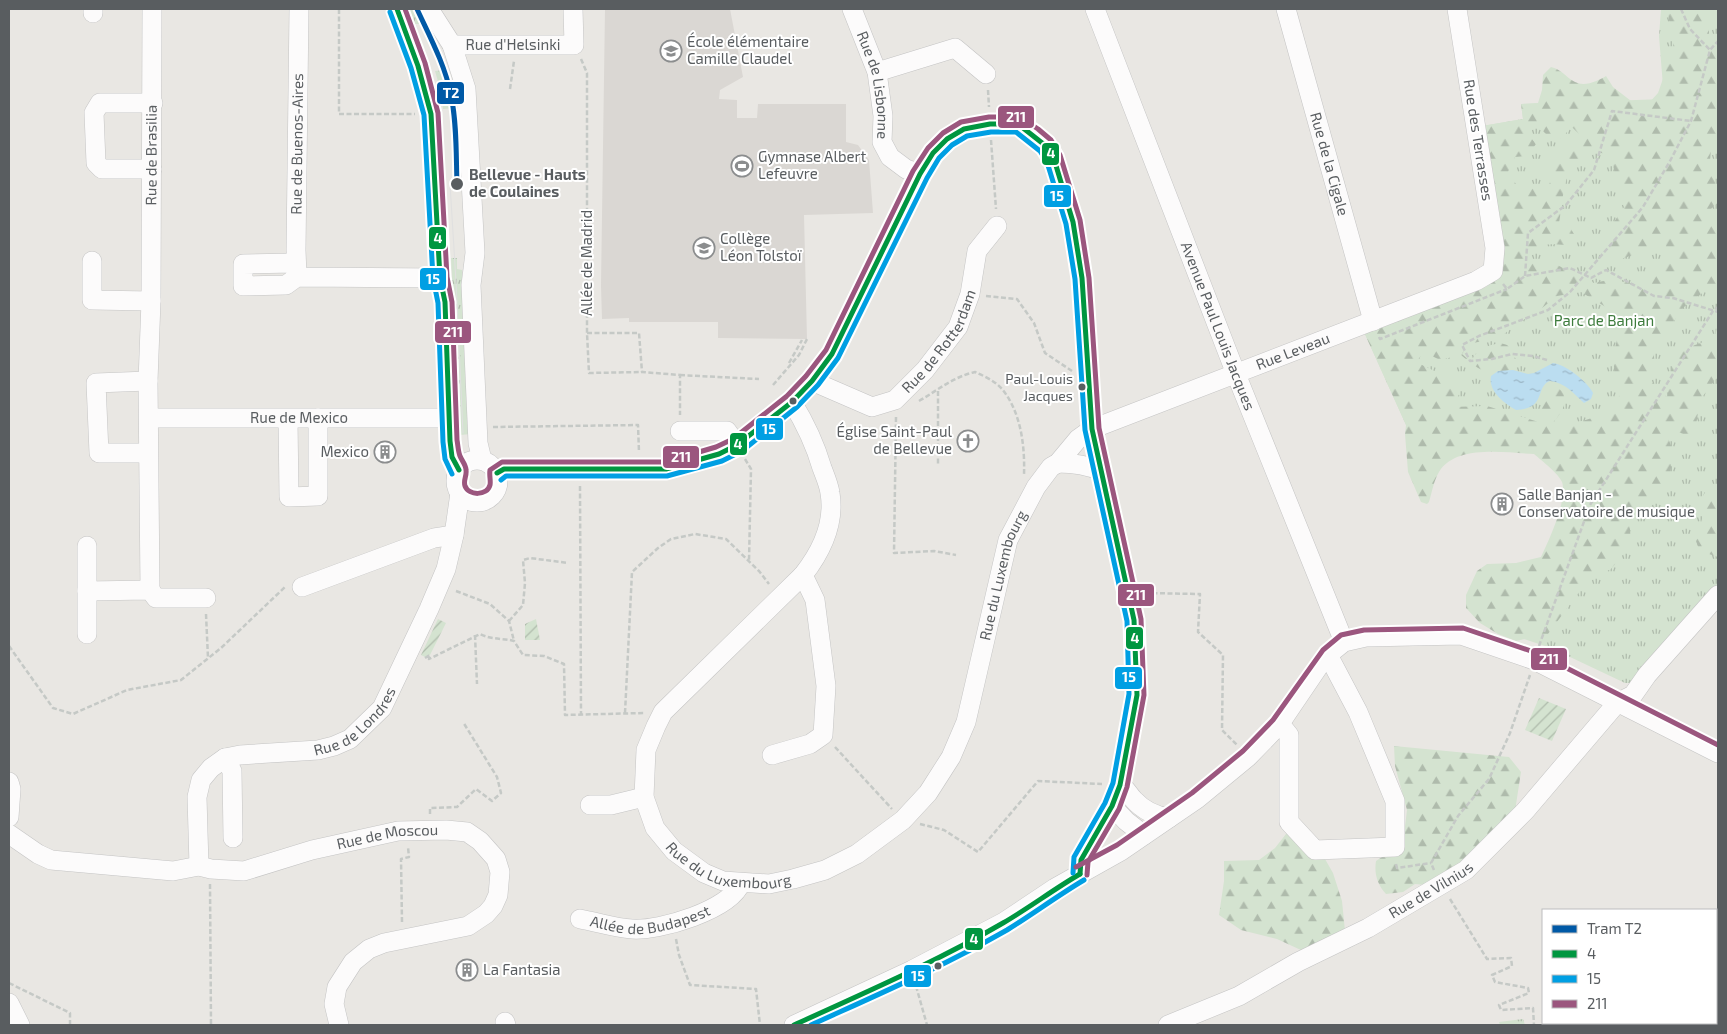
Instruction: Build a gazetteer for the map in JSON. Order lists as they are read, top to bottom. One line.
{"streets":{"street":["Rue d'Helsinki","Rue de Lisbonne","Rue des Terrasses","Rue de Buenos-Aires","Rue de Brasilia","Rue de la Cigale","Avenue Paul Louis Jacques","Rue de Rotterdam","Rue Leveau","Rue de Mexico","Rue du Luxembourg","Rue de Londres","Rue de Moscou","Rue de Vilnius","Allée de Budapest"],"path":["Allée de Madrid"]},"crossings":[["Rue d'Helsinki","Allée de Madrid"],["Rue des Terrasses","Rue Leveau"],["Rue de Brasilia","Rue de Mexico"],["Rue de la Cigale","Rue Leveau"],["Avenue Paul Louis Jacques","Rue Leveau"],["Rue Leveau","Rue du Luxembourg"],["Rue du Luxembourg","Allée de Budapest"],["Rue de Londres","Rue de Moscou"]],"parks":["Parc de Banjan"],"places":{"school or university":["École élémentaire Camille Claudel","Collège Léon Tolstoï"],"sports":["Gymnase Albert Lefeuvre"],"other":["Bellevue - Hauts de Coulaines","Paul-Louis Jacques"],"church":["Église Saint-Paul de Bellevue"],"building":["Mexico","Salle Banjan - Conservatoire de musique","La Fantasia"]},"lines":["tram line T2","transit line 4","transit line 211","transit line 15"],"legend":["Tram T2","4","15","211"]}
